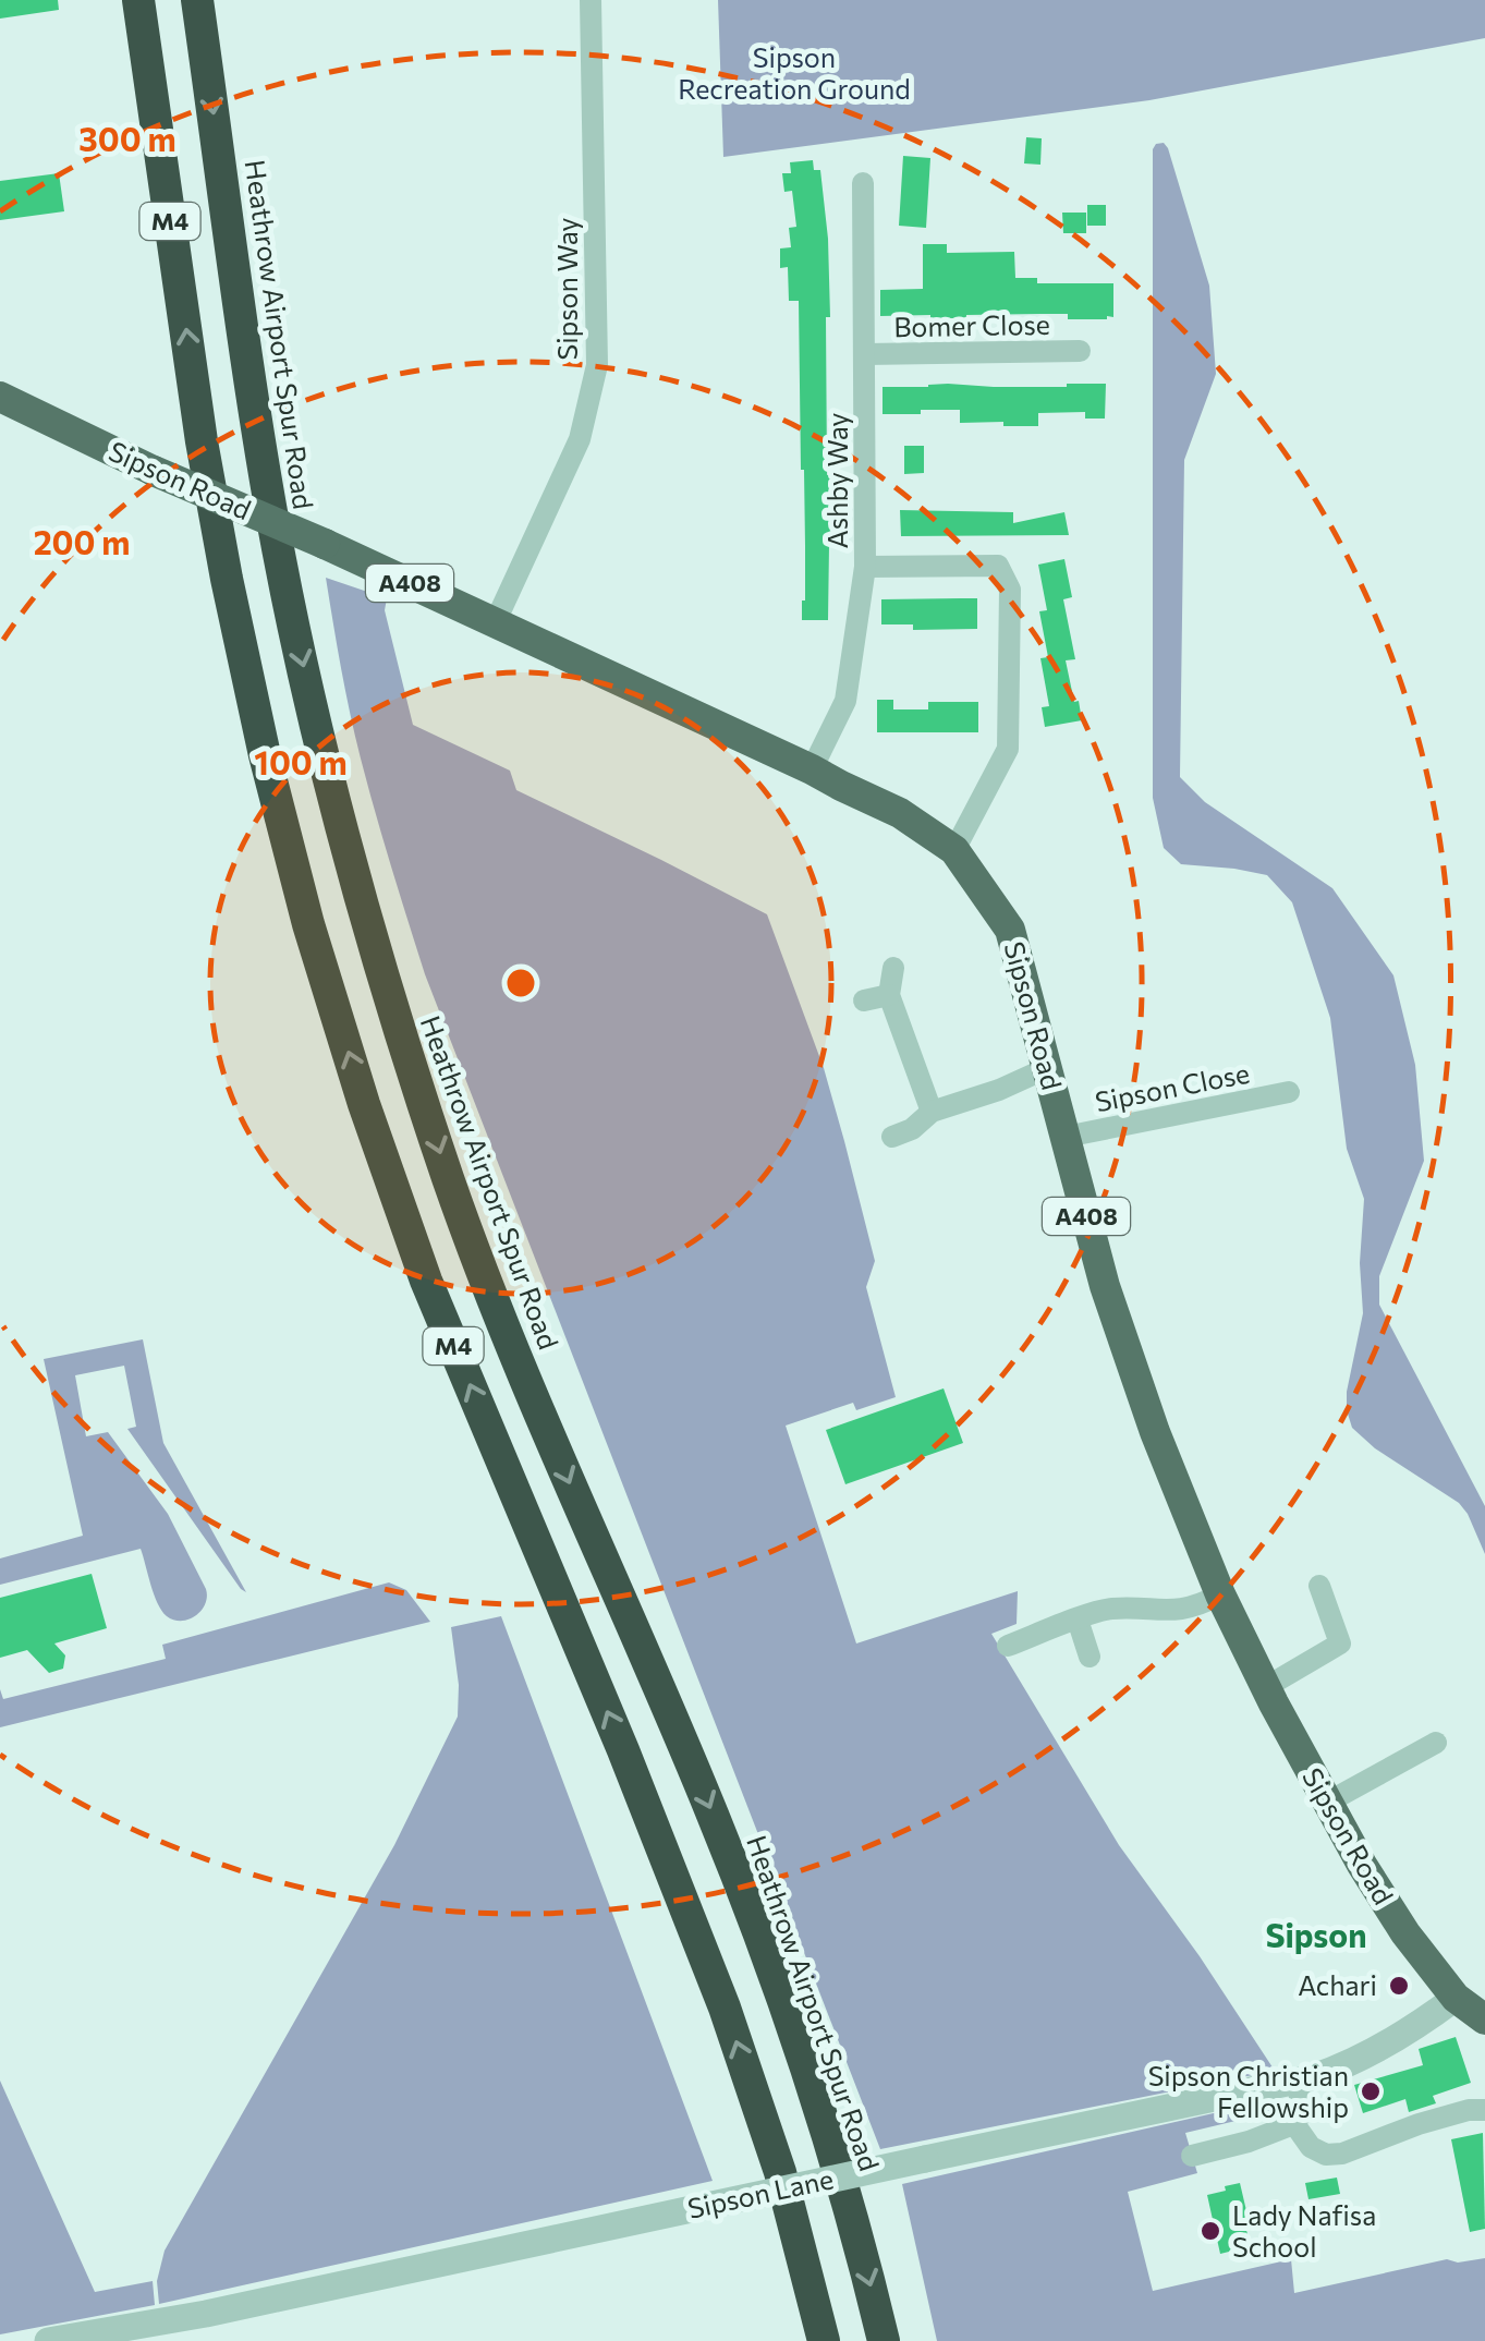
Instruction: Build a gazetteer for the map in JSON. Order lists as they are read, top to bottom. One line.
{"streets":{"highway":["M4","Heathrow Airport Spur Road"],"main road":["Sipson Road","A408"],"street":["Sipson Way","Bomer Close","Ashby Way","Sipson Close","Sipson Lane"]},"crossings":[["Sipson Way","Sipson Road"],["Bomer Close","Ashby Way"],["Sipson Road","Ashby Way"],["Sipson Road","Sipson Close"],["Sipson Road","Sipson Lane"]],"districts":["Sipson"],"parks":["Sipson Recreation Ground"],"places":["Achari","Sipson Christian Fellowship","Lady Nafisa School"],"rings":["300 m","200 m","100 m"]}
